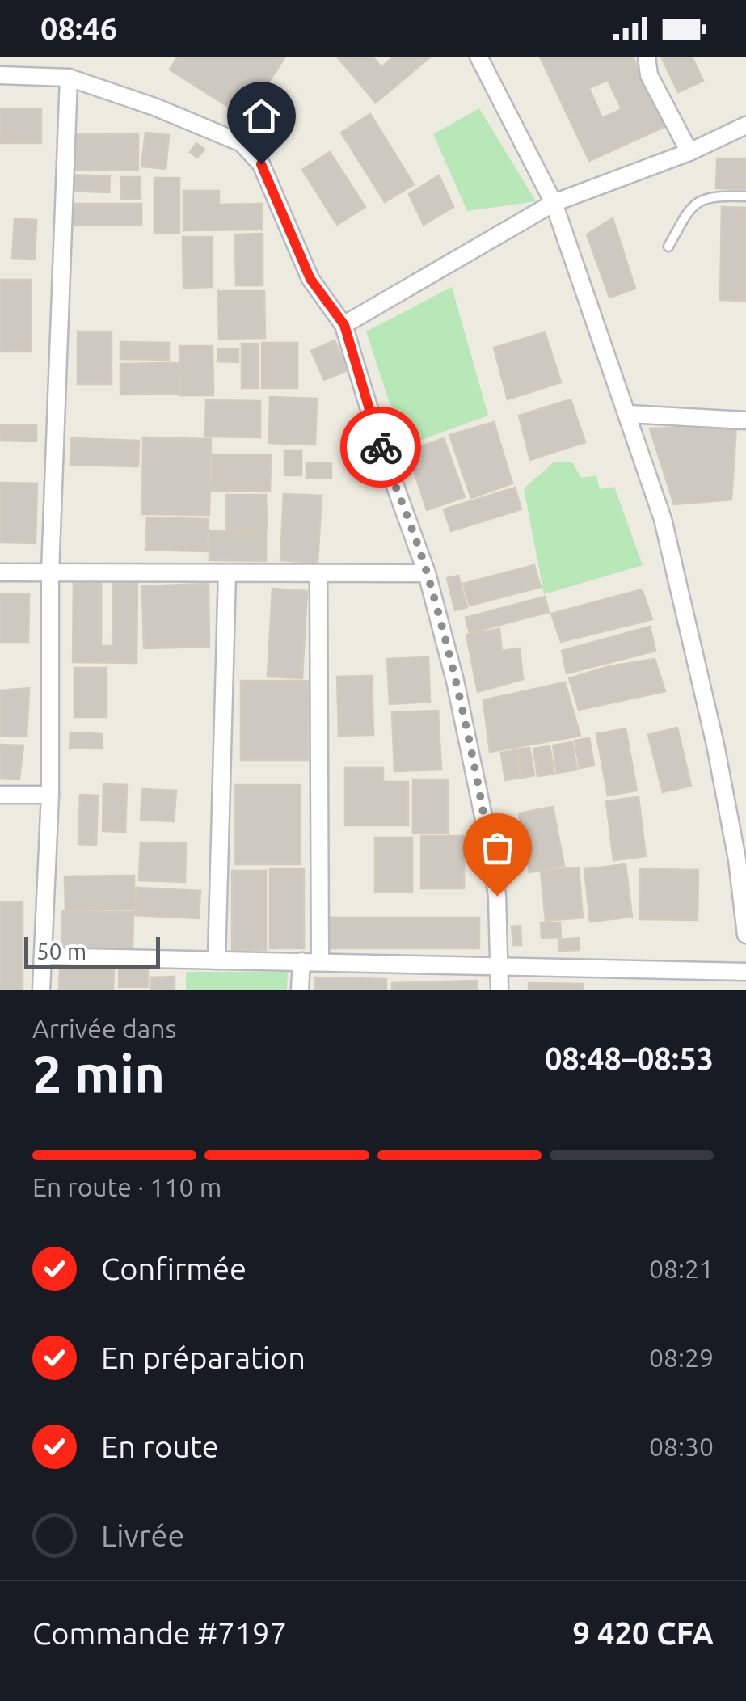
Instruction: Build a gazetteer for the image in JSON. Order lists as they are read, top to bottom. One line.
{"scale_bar":"50 m","page":{"status":"08:46","scale":"50 m","heading":["2 min","Arrivée dans","08:48–08:53"],"panel":["Commande #7197","9 420 CFA"],"bar":"En route · 110 m","list":[["Confirmée","08:21"],["En préparation","08:29"],["En route","08:30"],"Livrée"]}}
